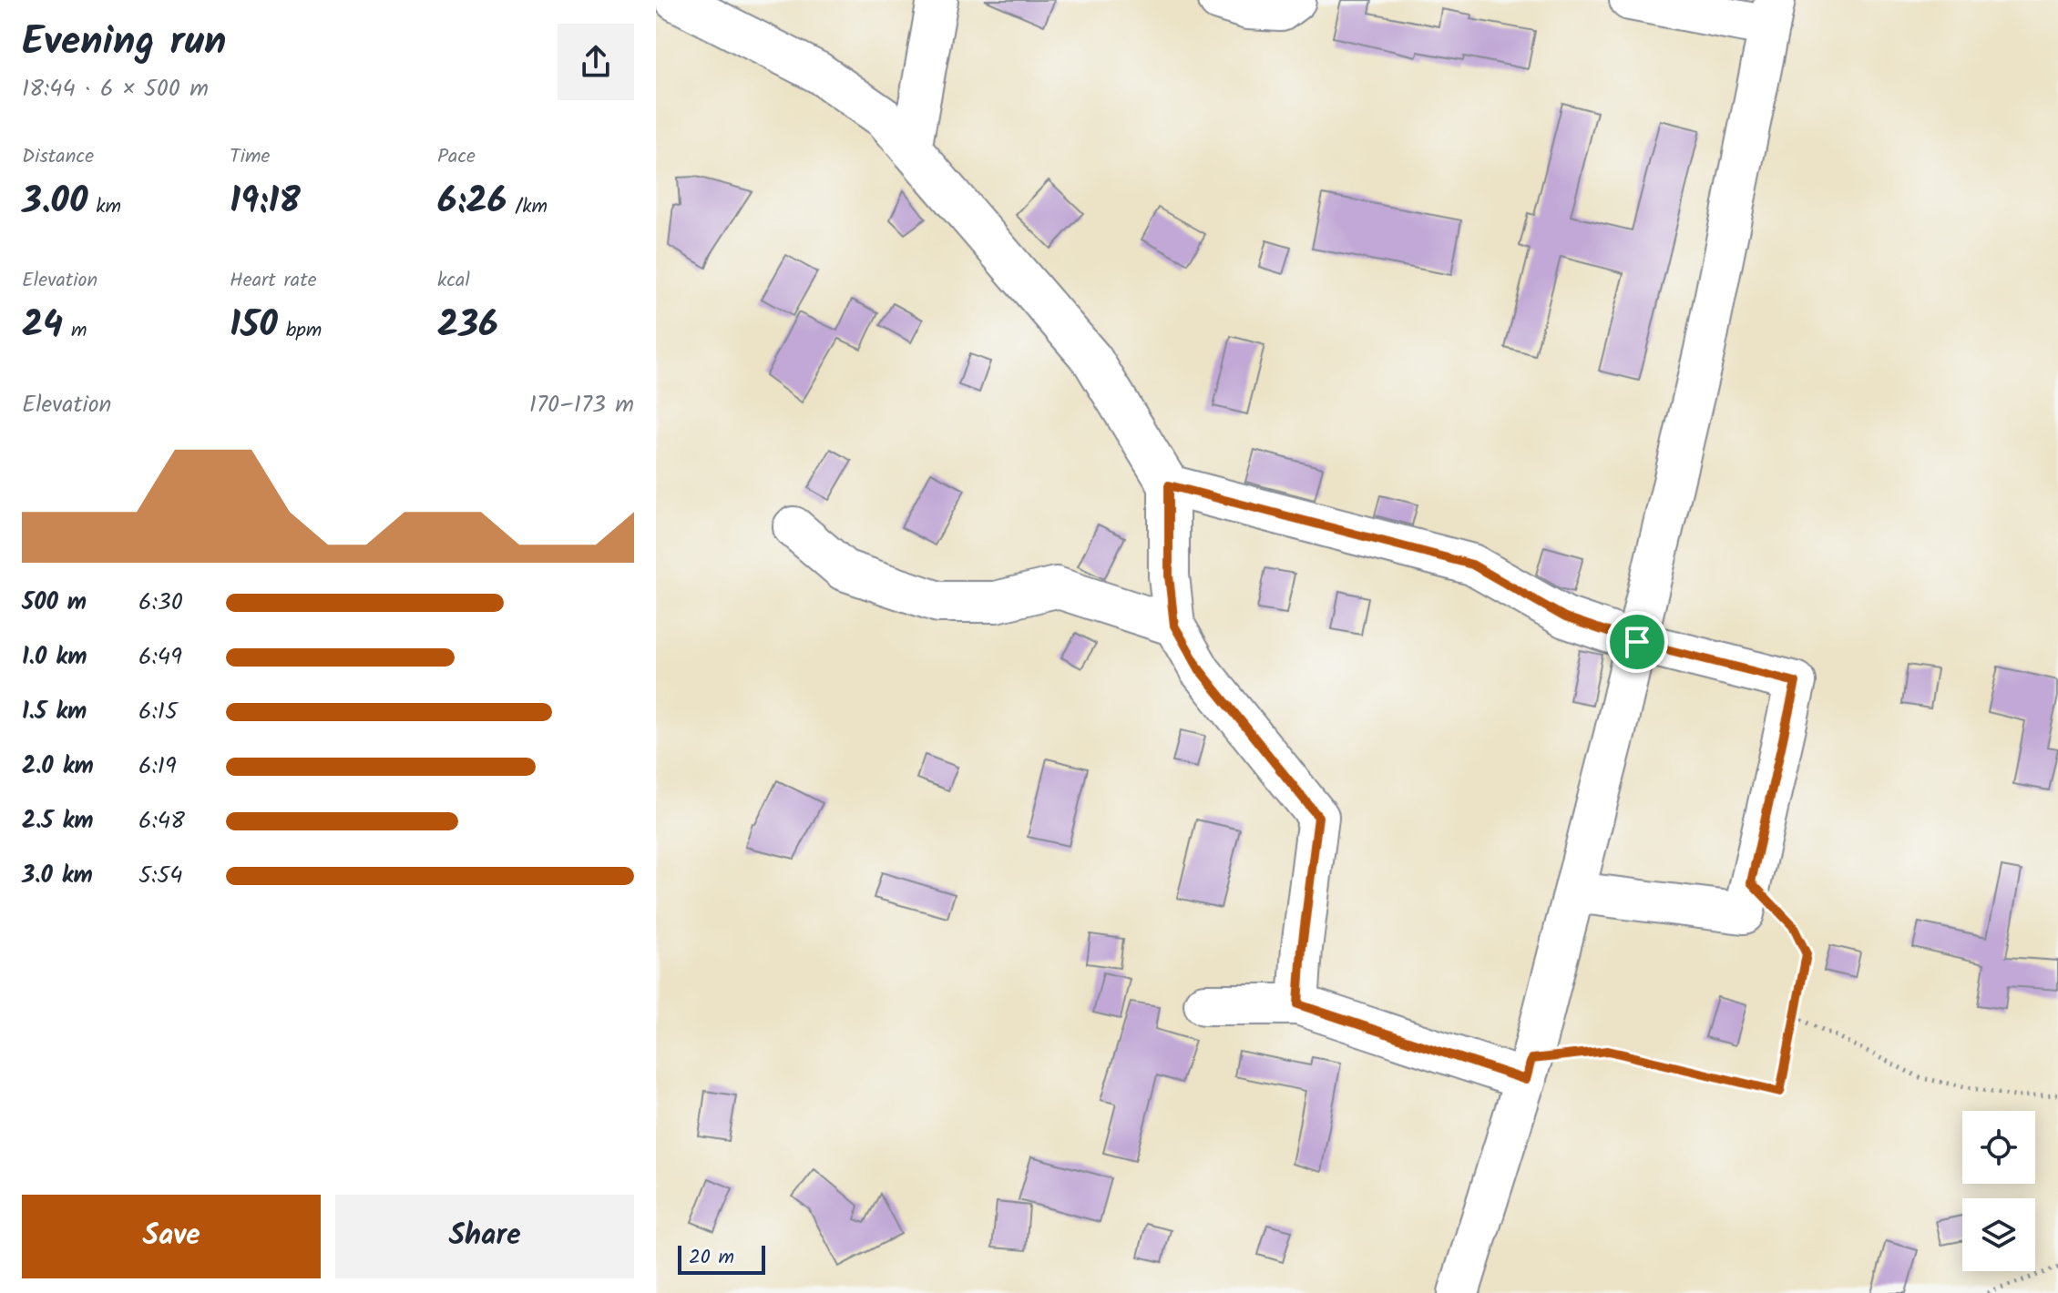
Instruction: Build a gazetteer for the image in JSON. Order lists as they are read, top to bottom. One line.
{"scale_bar":"20 m","page":{"heading":["Evening run","18:44 · 6 × 500 m"],"stats":[["Distance","3.00 km"],["Time","19:18"],["Pace","6:26 /km"],["Elevation","24 m"],["Heart rate","150 bpm"],["kcal","236"]],"chart":["Elevation","170–173 m"],"list":[{"name":"500 m","note":"6:30"},{"name":"1.0 km","note":"6:49"},{"name":"1.5 km","note":"6:15"},{"name":"2.0 km","note":"6:19"},{"name":"2.5 km","note":"6:48"},{"name":"3.0 km","note":"5:54"}],"buttons":["Save","Share"],"scale":"20 m"}}
